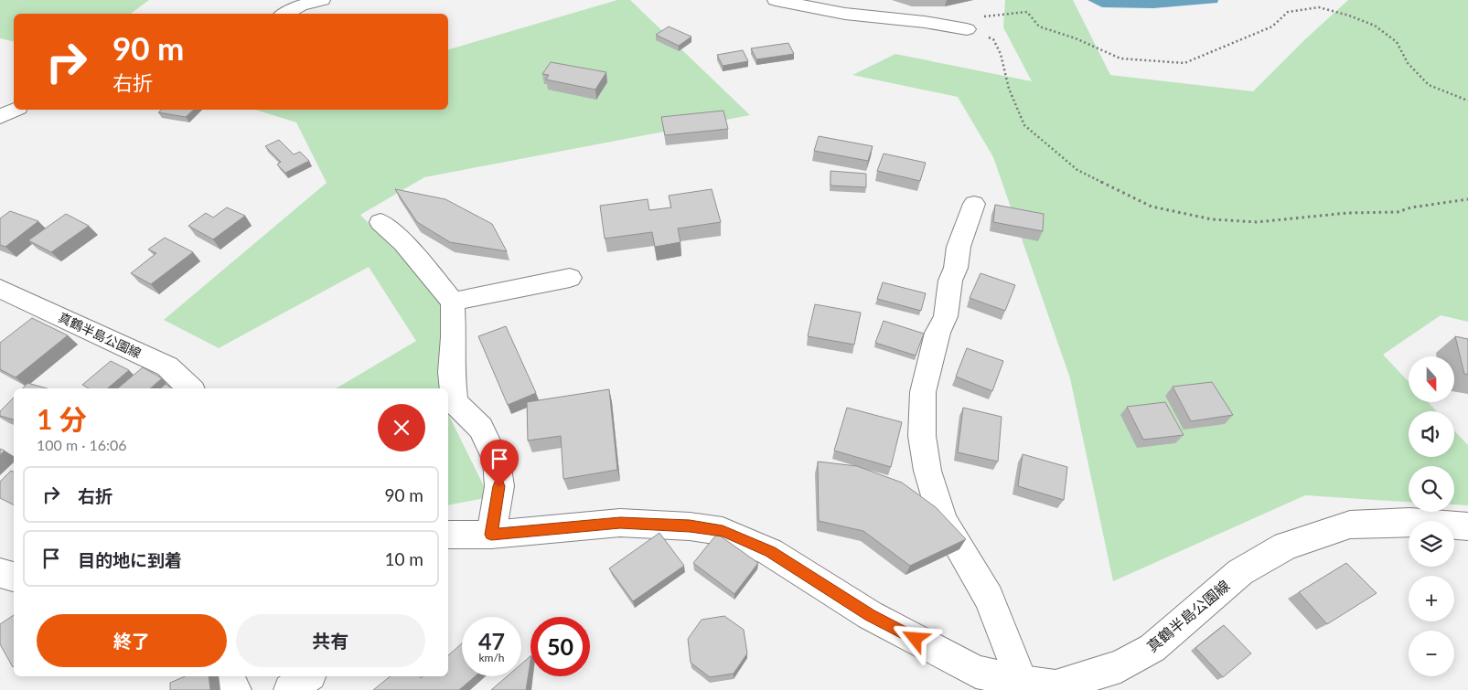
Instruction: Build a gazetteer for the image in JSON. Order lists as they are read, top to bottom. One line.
{"streets":{"street":["真鶴半島公園線"]},"north":"bottom","page":{"turn":["90 m","右折"],"map_buttons":["+","−"],"heading":["1 分","100 m · 16:06"],"list":[{"name":"右折","value":"90 m"},{"name":"目的地に到着","value":"10 m"}],"buttons":["終了","共有"],"speed":"47 km/h","limit":"50"}}
